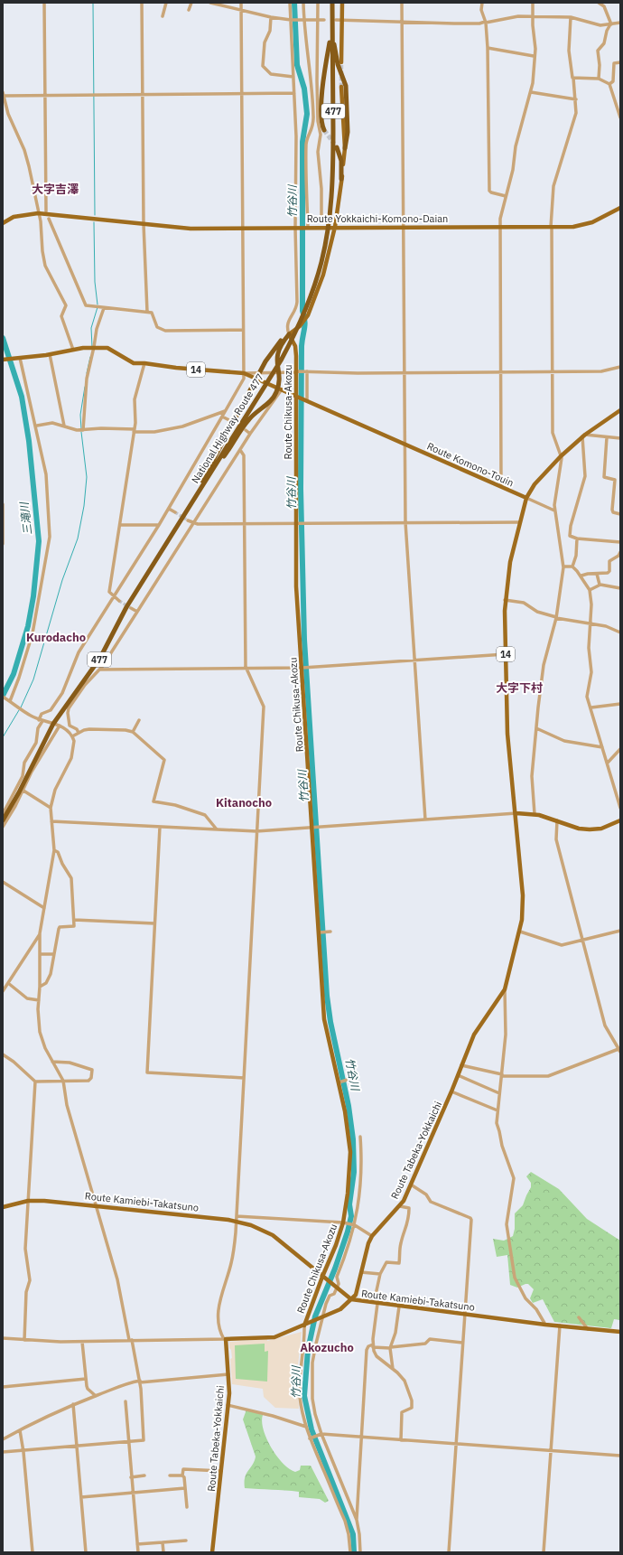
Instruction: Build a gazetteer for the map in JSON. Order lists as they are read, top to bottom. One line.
{"streets":{"highway":["477","National Highway Route 477"],"main road":["Route Yokkaichi-Komono-Daian","14","Route Chikusa-Akozu","Route Komono-Touin","Route Tabeka-Yokkaichi","Route Kamiebi-Takatsuno"]},"crossings":[["14","Route Komono-Touin"],["14","Route Tabeka-Yokkaichi"],["Route Chikusa-Akozu","Route Komono-Touin"],["Route Chikusa-Akozu","Route Tabeka-Yokkaichi"],["Route Chikusa-Akozu","Route Kamiebi-Takatsuno"],["Route Tabeka-Yokkaichi","Route Kamiebi-Takatsuno"]],"districts":["大字吉澤","Kurodacho","大字下村","Kitanocho","Akozucho"],"water":["竹谷川","三滝川"]}
